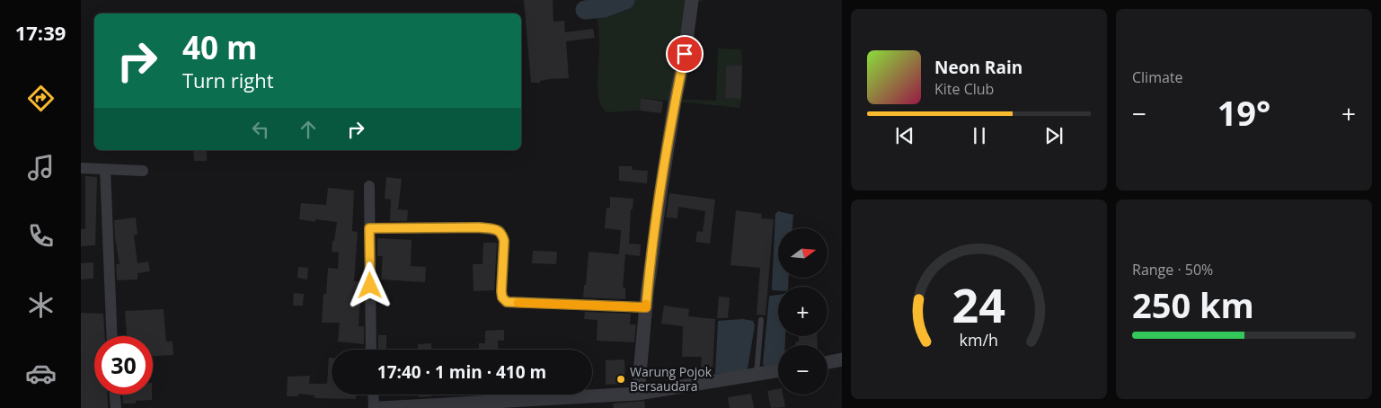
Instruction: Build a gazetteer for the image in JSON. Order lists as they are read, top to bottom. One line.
{"places":["Warung Pojok Bersaudara"],"north":"right","page":{"tabs":"17:39","tile":["Climate",["Range · 50%","250 km"]],"turn":["40 m","Turn right"],"song":["Neon Rain","Kite Club"],"heat":["−","19°","+"],"map_buttons":["+","−"],"limit":"30","trip":"17:40 · 1 min · 410 m","gauge":["24","km/h"]}}
